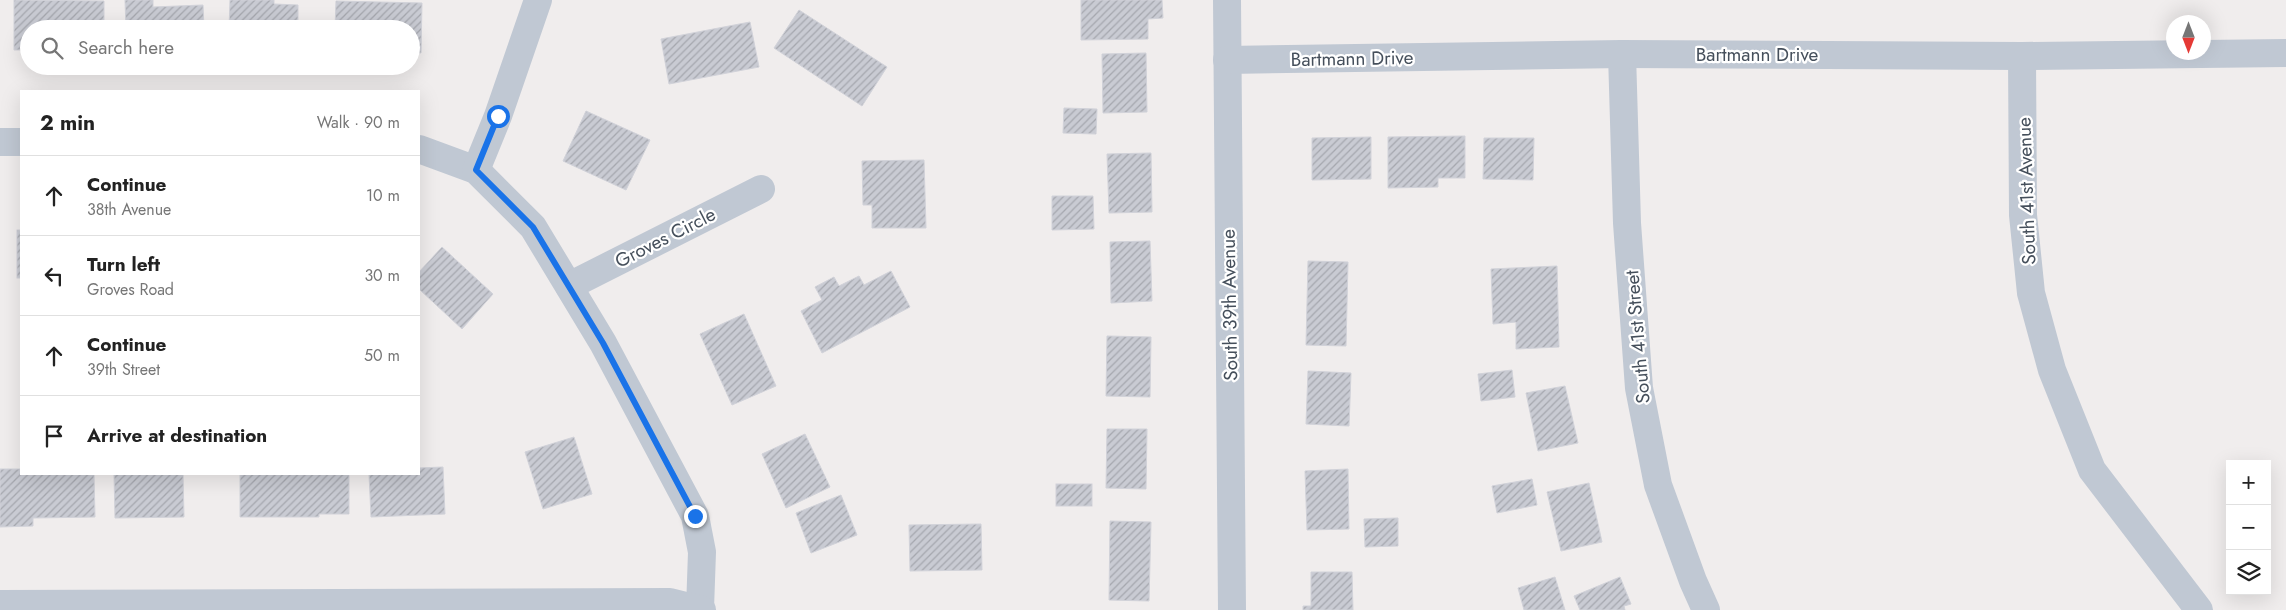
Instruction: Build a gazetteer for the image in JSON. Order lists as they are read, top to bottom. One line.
{"streets":{"street":["Bartmann Drive","South 41st Avenue","Groves Circle","South 39th Avenue","South 41st Street"]},"crossings":[["Bartmann Drive","South 41st Avenue"],["Bartmann Drive","South 39th Avenue"],["Bartmann Drive","South 41st Street"]],"north":"bottom","page":{"search":"Search here","heading":["2 min","Walk · 90 m"],"list":[["Continue","38th Avenue","10 m"],["Turn left","Groves Road","30 m"],["Continue","39th Street","50 m"],"Arrive at destination"],"map_buttons":["+","−"]}}
